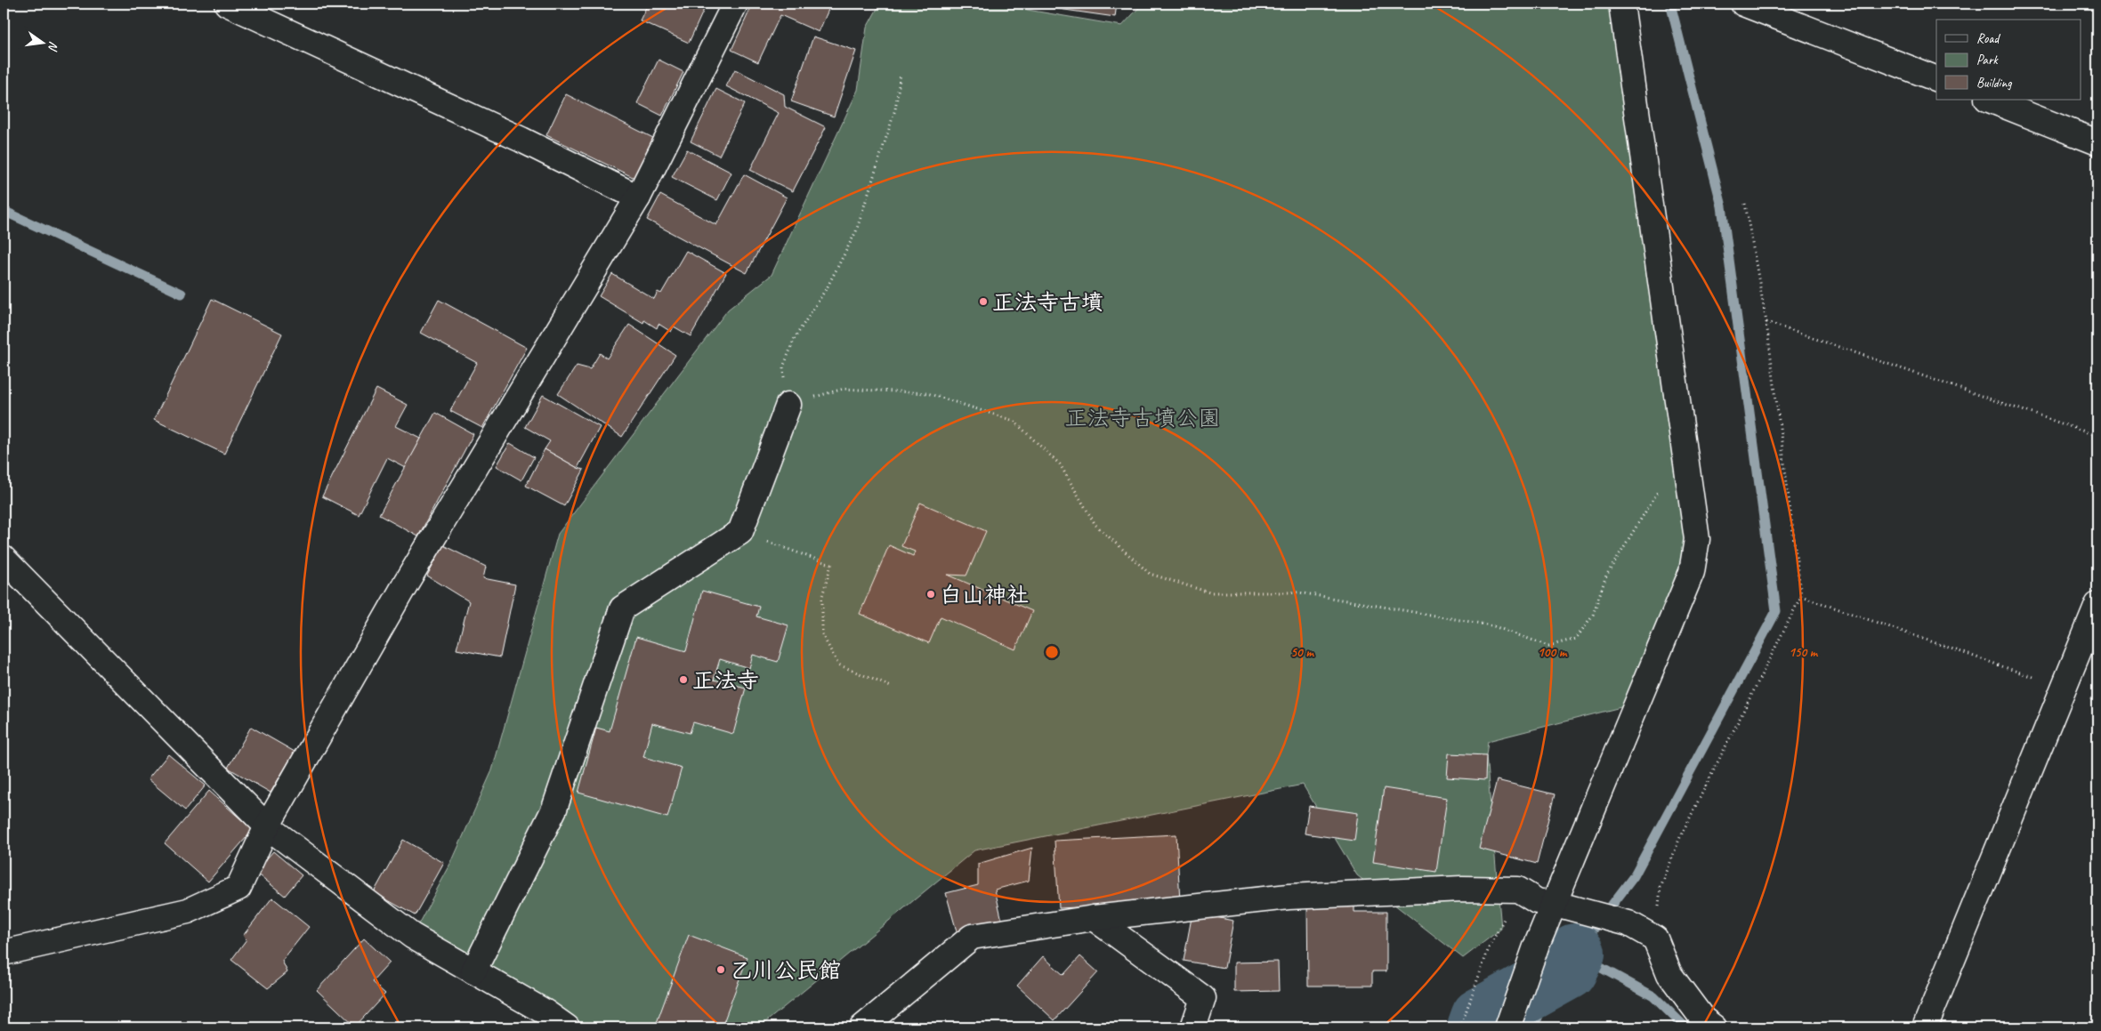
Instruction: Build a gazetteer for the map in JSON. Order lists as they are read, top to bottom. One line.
{"parks":["正法寺古墳公園"],"places":["正法寺古墳","白山神社","正法寺","乙川公民館"],"legend":["Road","Park","Building"],"north":"right","rings":["50 m","100 m","150 m"]}
